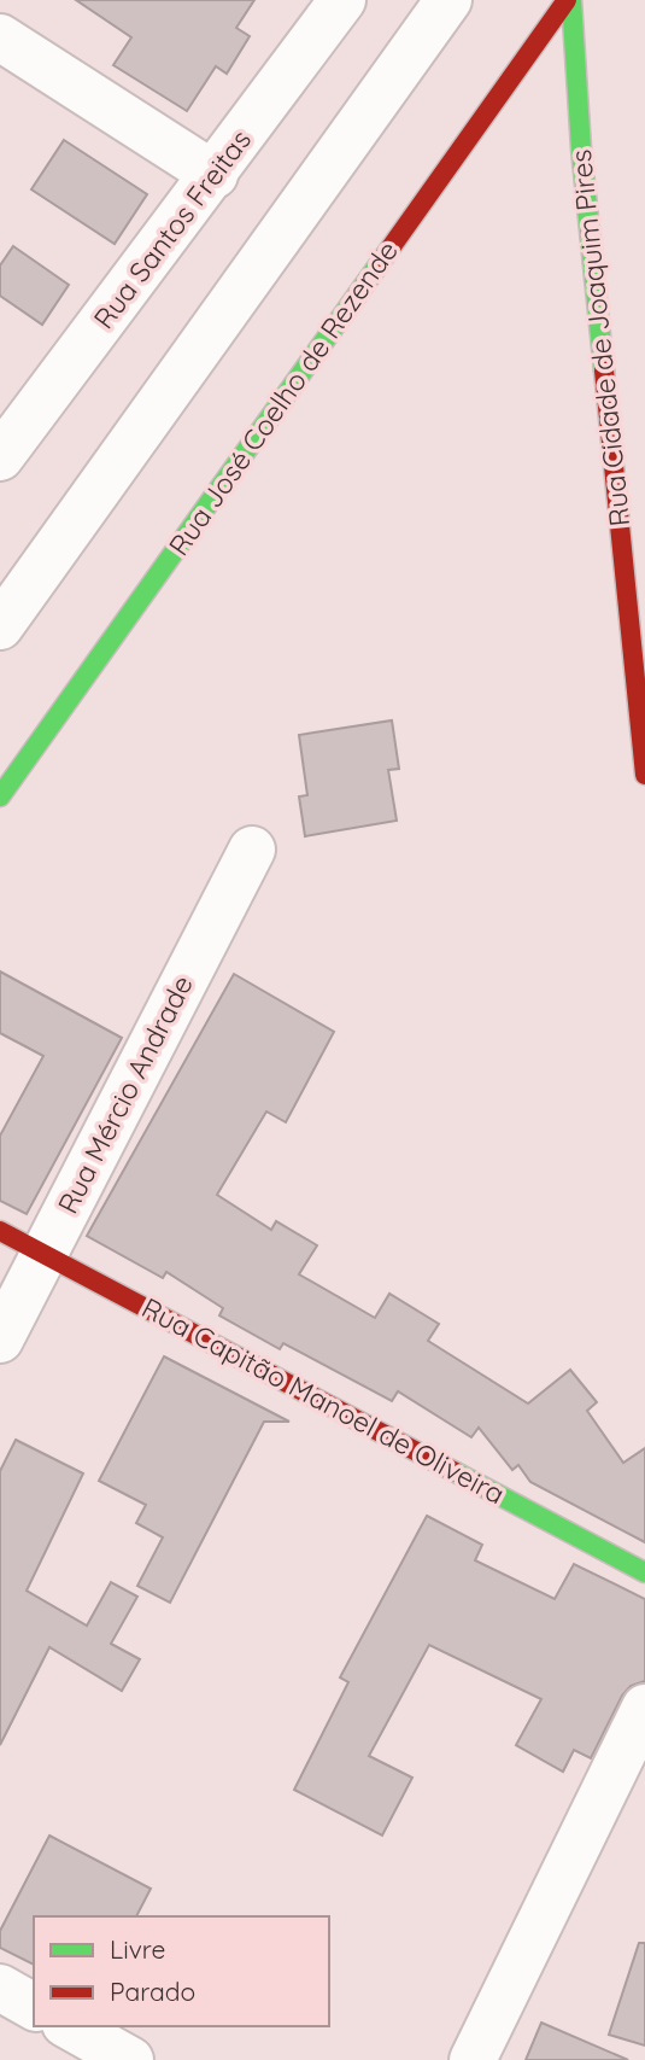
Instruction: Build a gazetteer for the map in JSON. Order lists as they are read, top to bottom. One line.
{"streets":{"street":["Rua Santos Freitas","Rua Cidade de Joaquim Pires","Rua José Coelho de Rezende","Rua Mércio Andrade","Rua Capitão Manoel de Oliveira"]},"crossings":[["Rua Cidade de Joaquim Pires","Rua José Coelho de Rezende"],["Rua Mércio Andrade","Rua Capitão Manoel de Oliveira"]],"legend":["Livre","Parado"]}
